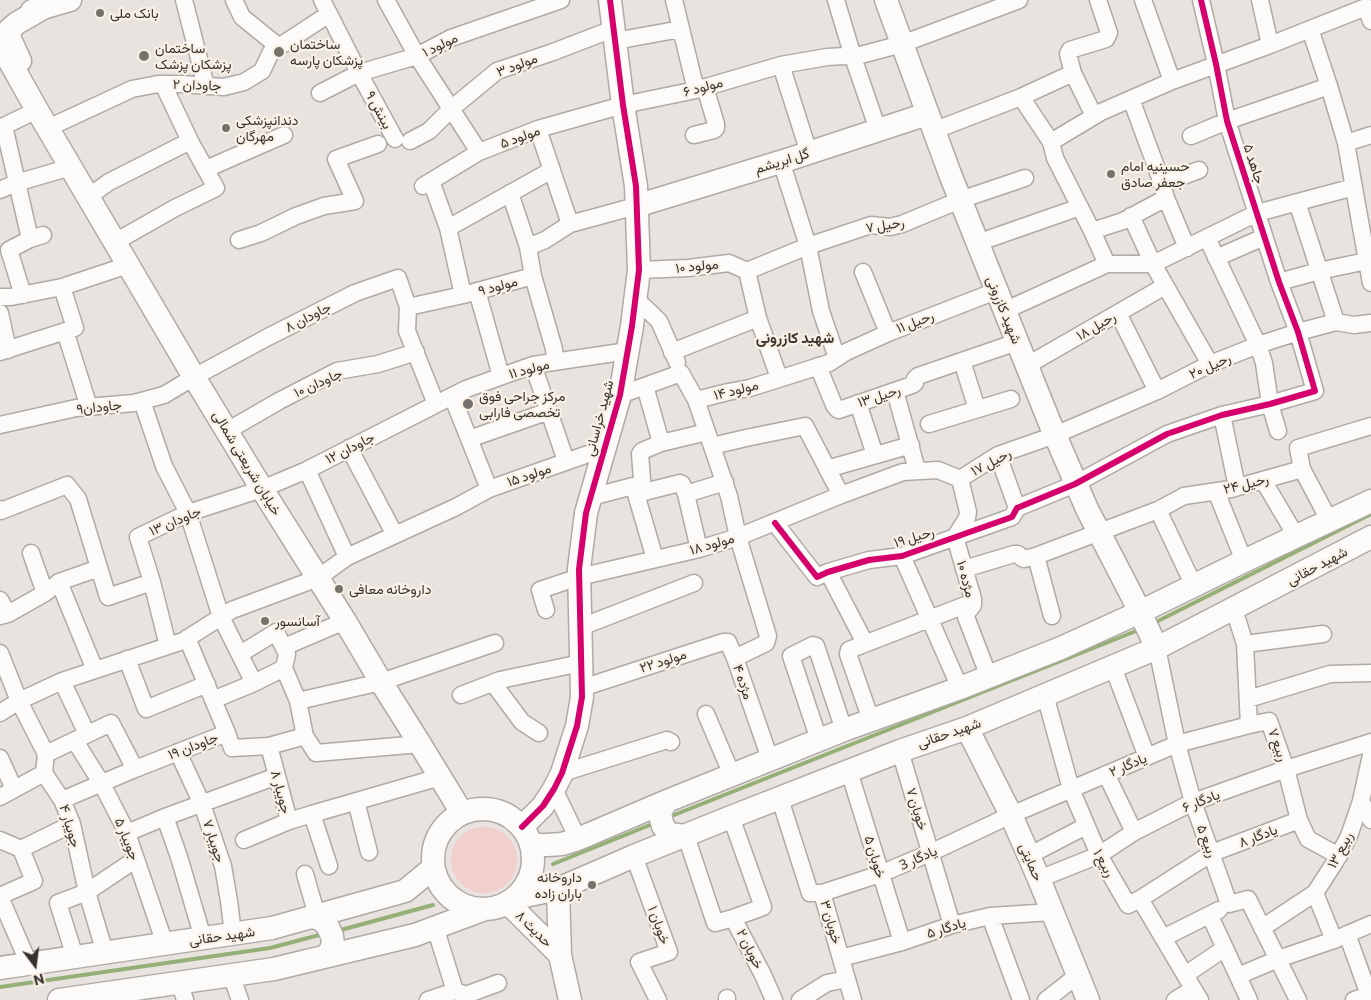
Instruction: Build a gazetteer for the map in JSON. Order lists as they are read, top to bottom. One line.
{"streets":{"main road":["گل ابریشم","شهید کازرونی","شهید خراسانی","خیابان شریعتی شمالی","شهید حقانی","حمایتی","حدیث ۸"],"street":["مولود ۱","مولود ۳","جاودان ۲","مولود ۶","بینش ۹","مولود ۵","جاهد ۵","رحیل ۷","مولود ۱۰","مولود ۹","جاودان ۸","رحیل ۱۱","رحیل ۱۸","رحیل ۲۰","مولود ۱۱","جاودان ۱۰","مولود ۱۴","رحیل ۱۳","جاودان۹","جاودان ۱۲","رحیل ۱۷","مولود ۱۵","رحیل ۲۴","جاودان ۱۳","رحیل ۱۹","مولود ۱۸","مژده ۱۰","مولود ۲۲","مژده ۴","ربیع ۷","جاودان ۱۹","یادگار ۲","جویبار ۸","یادگار ۶","خوبان ۷","جویبار ۴","یادگار ۸","جویبار ۵","جویبار ۷","ربیع ۵","ربیع ۱۳","خوبان ۵","یادگار 3","ربیع ۱","خوبان ۳","خوبان ۱","یادگار ۵","خوبان ۲"]},"crossings":[["مولود ۱","بینش ۹"],["مولود ۳","بینش ۹"],["مولود ۳","شهید خراسانی"],["جاودان ۲","بینش ۹"],["جاودان ۲","خیابان شریعتی شمالی"],["مولود ۶","مولود ۵"],["مولود ۶","شهید کازرونی"],["مولود ۶","شهید خراسانی"],["مولود ۵","شهید خراسانی"],["گل ابریشم","شهید کازرونی"],["گل ابریشم","شهید خراسانی"],["جاهد ۵","رحیل ۲۰"],["جاهد ۵","رحیل ۱۹"],["رحیل ۷","شهید کازرونی"],["مولود ۱۰","شهید خراسانی"],["مولود ۹","جاودان ۸"],["شهید کازرونی","رحیل ۱۱"],["شهید کازرونی","رحیل ۱۸"],["شهید کازرونی","رحیل ۲۰"],["شهید کازرونی","رحیل ۱۳"],["شهید کازرونی","رحیل ۱۷"],["شهید کازرونی","رحیل ۲۴"],["شهید کازرونی","رحیل ۱۹"],["شهید کازرونی","شهید حقانی"],["شهید کازرونی","ربیع ۵"],["جاودان ۸","جاودان۹"],["جاودان ۸","خیابان شریعتی شمالی"],["رحیل ۱۱","مولود ۱۴"],["رحیل ۲۰","رحیل ۱۷"],["مولود ۱۱","شهید خراسانی"],["مولود ۱۱","جاودان ۱۲"],["جاودان ۱۰","خیابان شریعتی شمالی"],["مولود ۱۴","رحیل ۱۳"],["مولود ۱۴","شهید خراسانی"],["مولود ۱۴","مژده ۴"],["جاودان۹","خیابان شریعتی شمالی"],["شهید خراسانی","خیابان شریعتی شمالی"],["شهید خراسانی","مولود ۱۵"],["شهید خراسانی","مولود ۱۸"],["شهید خراسانی","شهید حقانی"],["شهید خراسانی","مولود ۲۲"],["شهید خراسانی","حدیث ۸"],["جاودان ۱۲","خیابان شریعتی شمالی"],["جاودان ۱۲","جاودان ۱۳"],["رحیل ۱۷","مولود ۱۸"],["خیابان شریعتی شمالی","مولود ۱۵"],["خیابان شریعتی شمالی","جاودان ۱۳"],["خیابان شریعتی شمالی","شهید حقانی"],["خیابان شریعتی شمالی","حدیث ۸"],["رحیل ۱۹","مژده ۱۰"],["مولود ۱۸","مژده ۴"],["شهید حقانی","ربیع ۷"],["شهید حقانی","خوبان ۷"],["شهید حقانی","جویبار ۴"],["شهید حقانی","جویبار ۵"],["شهید حقانی","جویبار ۷"],["شهید حقانی","ربیع ۵"],["شهید حقانی","خوبان ۵"],["شهید حقانی","حمایتی"],["شهید حقانی","ربیع ۱"],["شهید حقانی","خوبان ۳"],["شهید حقانی","خوبان ۱"],["شهید حقانی","حدیث ۸"],["شهید حقانی","خوبان ۲"],["مولود ۲۲","مژده ۴"],["ربیع ۷","یادگار ۲"],["ربیع ۷","یادگار ۶"],["ربیع ۷","یادگار ۸"],["ربیع ۷","ربیع ۱۳"],["جاودان ۱۹","جویبار ۸"],["جاودان ۱۹","جویبار ۴"],["جاودان ۱۹","جویبار ۵"],["جاودان ۱۹","جویبار ۷"],["یادگار ۲","ربیع ۵"],["یادگار ۲","یادگار 3"],["یادگار ۲","حمایتی"],["یادگار ۲","ربیع ۱"],["یادگار ۶","ربیع ۵"],["یادگار ۶","حمایتی"],["یادگار ۶","ربیع ۱"],["خوبان ۷","یادگار 3"],["خوبان ۷","یادگار ۵"],["یادگار ۸","ربیع ۵"],["یادگار ۸","ربیع ۱"],["خوبان ۵","یادگار 3"],["خوبان ۵","یادگار ۵"],["یادگار 3","حمایتی"],["یادگار 3","خوبان ۳"],["حمایتی","یادگار ۵"],["خوبان ۳","یادگار ۵"]],"districts":["شهید کازرونی"],"places":["بانک ملی","ساختمان پزشکان پارسه","ساختمان پزشکان پزشک","دندانپزشکی مهرگان","حسینیه امام جعفر صادق","مرکز جراحی فوق تخصصی فارابی","داروخانه معافی","آسانسور","داروخانه باران زاده"],"north":"bottom"}
